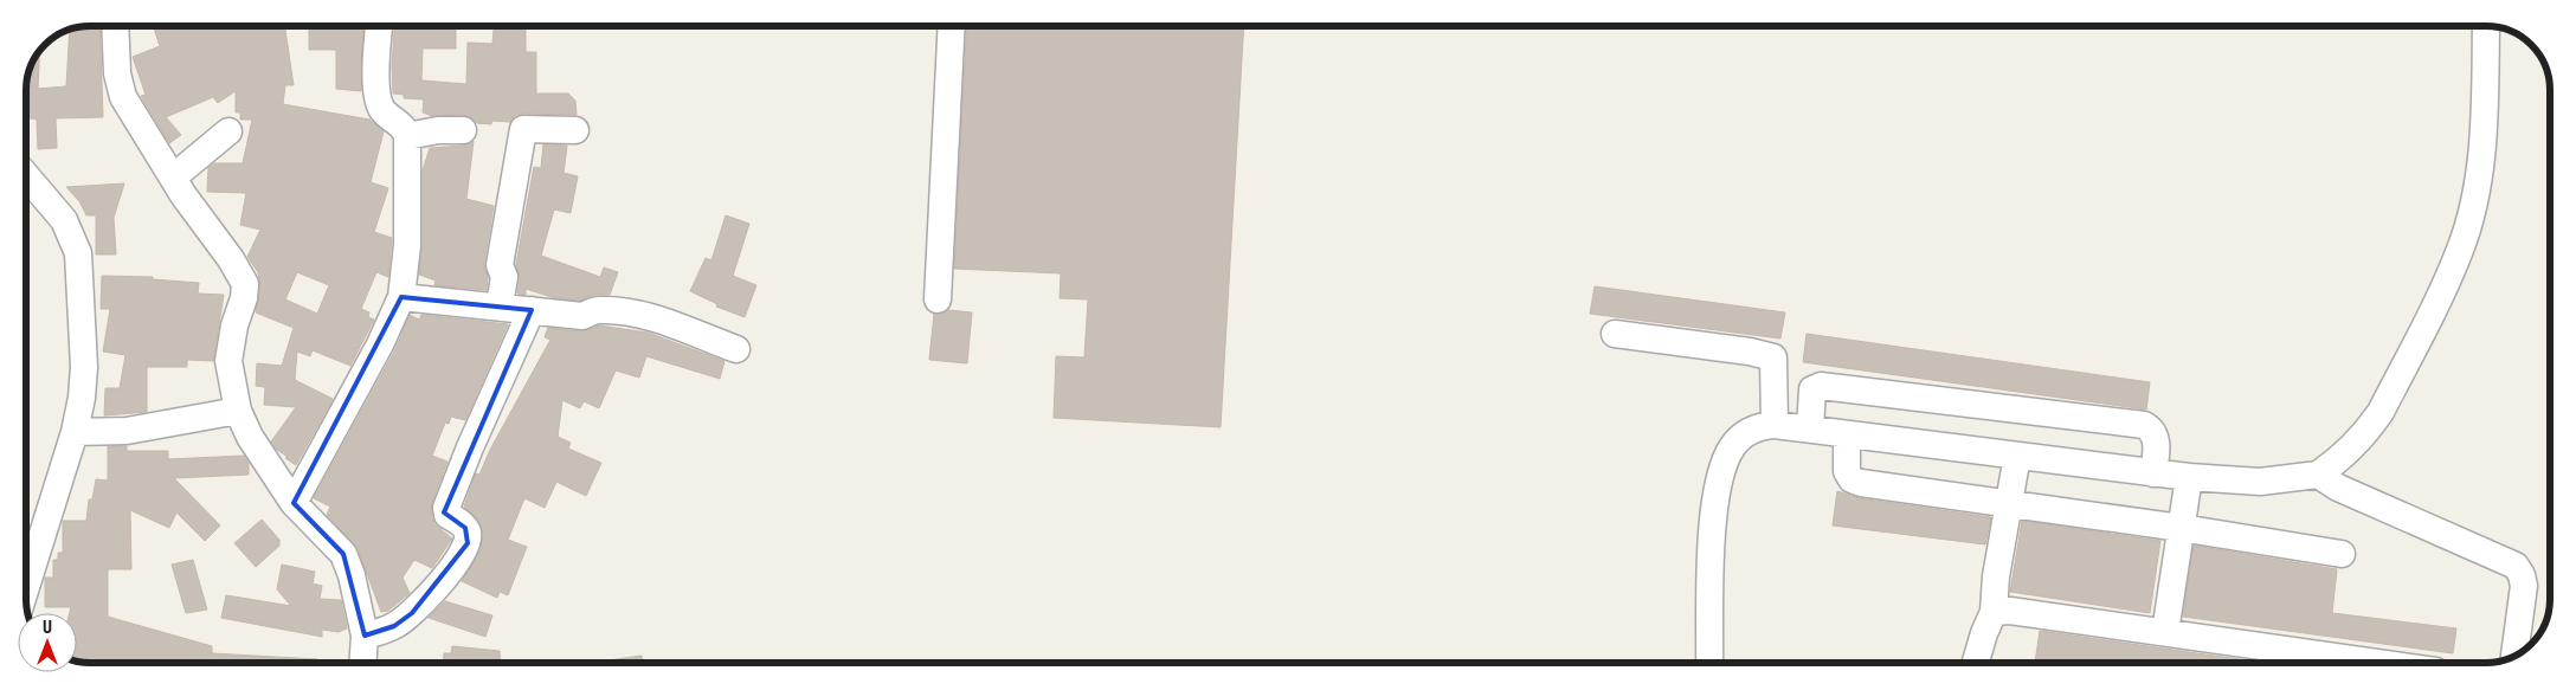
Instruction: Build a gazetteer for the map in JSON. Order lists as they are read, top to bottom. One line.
{"north":"top"}
